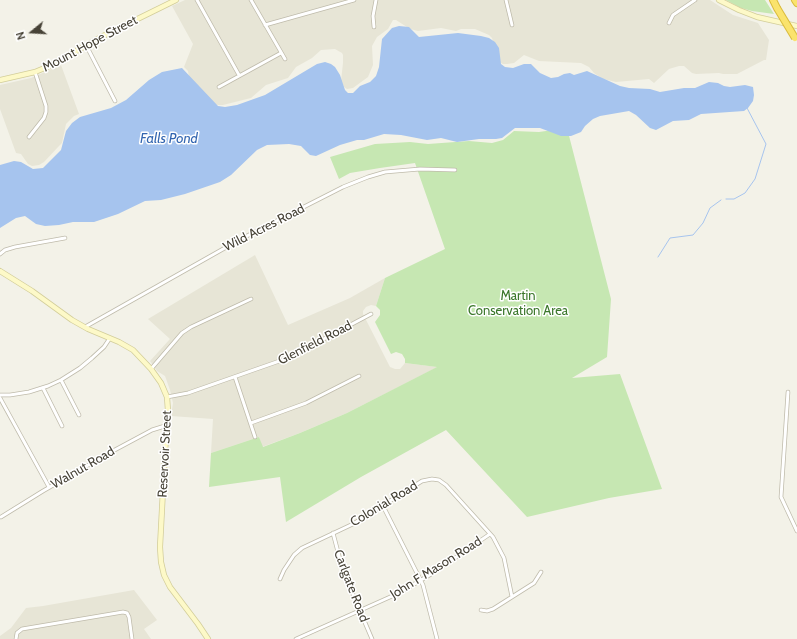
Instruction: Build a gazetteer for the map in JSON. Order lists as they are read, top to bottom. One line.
{"streets":{"street":["Mount Hope Street","Wild Acres Road","Glenfield Road","Reservoir Street","Walnut Road","Colonial Road","John F Mason Road","Carlgate Road"]},"crossings":[["Wild Acres Road","Reservoir Street"],["Glenfield Road","Reservoir Street"],["Reservoir Street","Walnut Road"],["Colonial Road","John F Mason Road"],["Colonial Road","Carlgate Road"],["John F Mason Road","Carlgate Road"]],"water":["Falls Pond"],"parks":["Martin Conservation Area"],"north":"left"}
